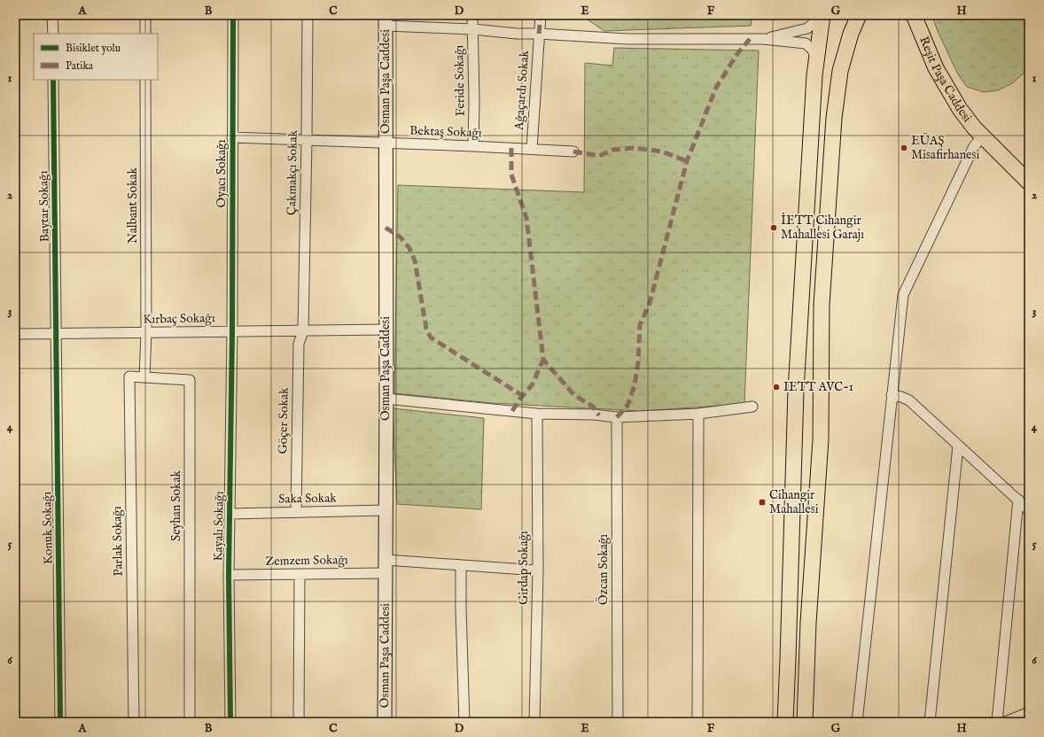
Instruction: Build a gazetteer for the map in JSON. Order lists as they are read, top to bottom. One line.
{"streets":{"main road":["Reşit Paşa Caddesi","Osman Paşa Caddesi"],"street":["Feride Sokağı","Ağaçardı Sokak","Bektaş Sokağı","Çakmakçı Sokak","Oyacı Sokağı","Nalbant Sokak","Baytar Sokağı","Kırbaç Sokağı","Göçer Sokak","Saka Sokak","Seyhan Sokak","Kayalı Sokağı","Konuk Sokağı","Parlak Sokağı","Zemzem Sokağı","Girdap Sokağı","Özcan Sokağı"]},"crossings":[["Feride Sokağı","Bektaş Sokağı"],["Osman Paşa Caddesi","Bektaş Sokağı"],["Osman Paşa Caddesi","Kırbaç Sokağı"],["Osman Paşa Caddesi","Saka Sokak"],["Osman Paşa Caddesi","Zemzem Sokağı"],["Ağaçardı Sokak","Bektaş Sokağı"],["Bektaş Sokağı","Çakmakçı Sokak"],["Bektaş Sokağı","Oyacı Sokağı"],["Çakmakçı Sokak","Kırbaç Sokağı"],["Çakmakçı Sokak","Göçer Sokak"],["Oyacı Sokağı","Kırbaç Sokağı"],["Oyacı Sokağı","Kayalı Sokağı"],["Nalbant Sokak","Kırbaç Sokağı"],["Baytar Sokağı","Kırbaç Sokağı"],["Baytar Sokağı","Konuk Sokağı"],["Kırbaç Sokağı","Göçer Sokak"],["Kırbaç Sokağı","Kayalı Sokağı"],["Kırbaç Sokağı","Konuk Sokağı"],["Göçer Sokak","Saka Sokak"],["Saka Sokak","Kayalı Sokağı"],["Seyhan Sokak","Parlak Sokağı"],["Kayalı Sokağı","Zemzem Sokağı"],["Zemzem Sokağı","Girdap Sokağı"]],"places":{"other":["EÜAŞ Misafirhanesi","İETT Cihangir Mahallesi Garajı","IETT AVC-1"],"transit":["Cihangir Mahallesi"]},"legend":["Bisiklet yolu","Patika"],"grid":{"columns":["A","B","C","D","E","F","G","H"],"rows":["1","2","3","4","5","6"]}}
